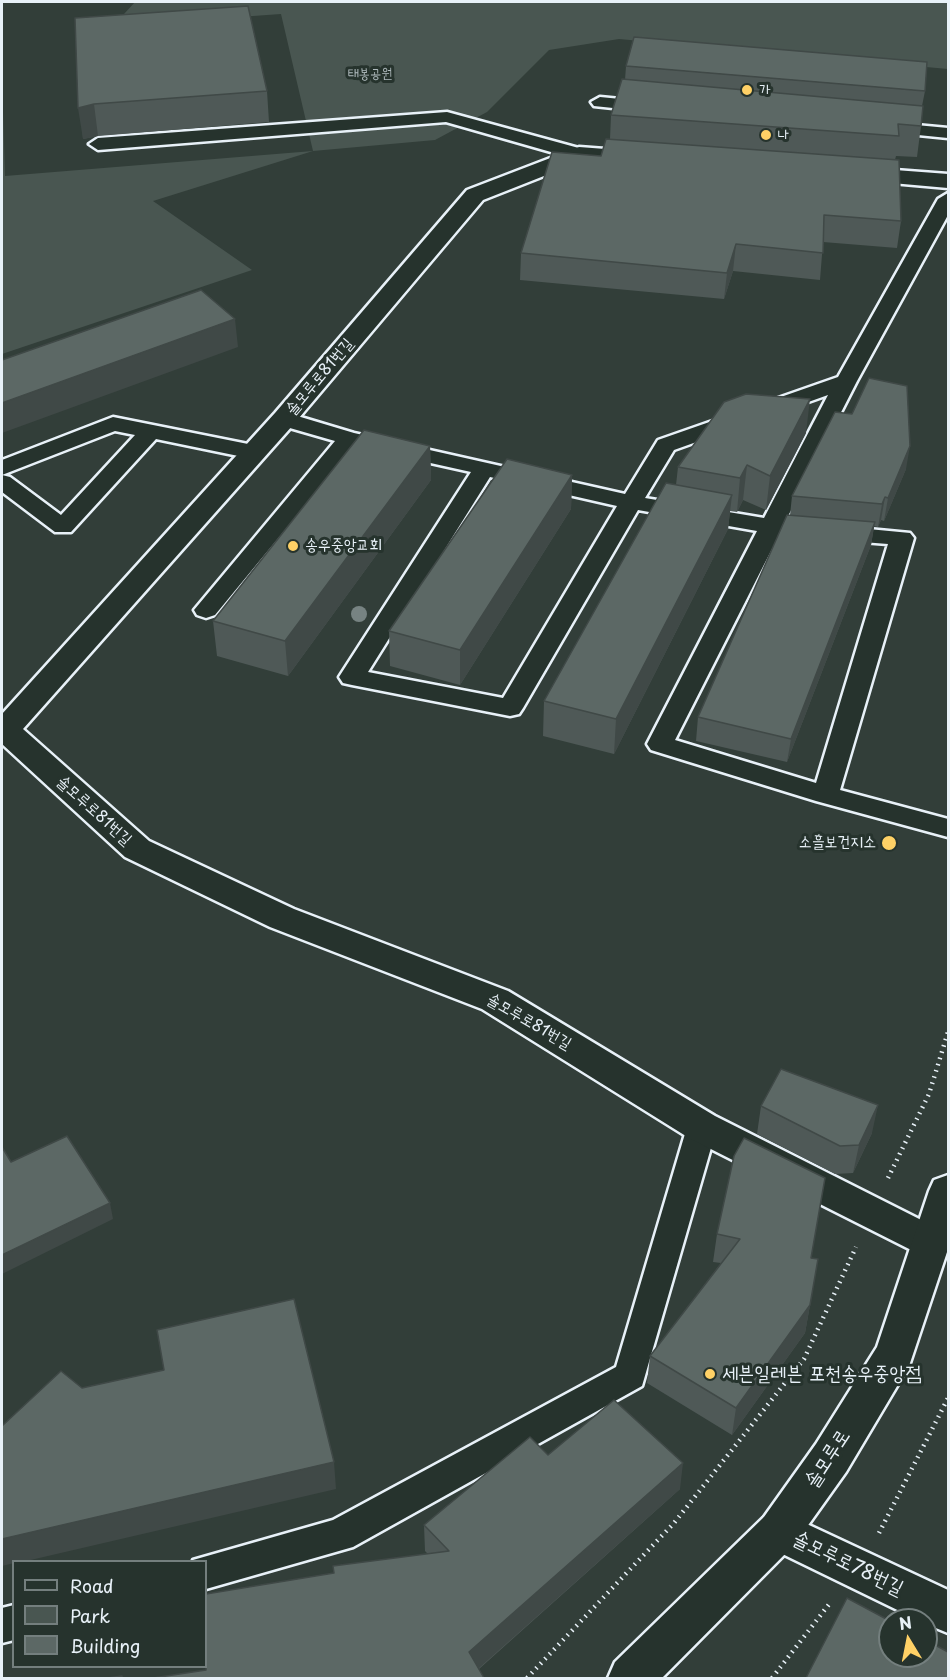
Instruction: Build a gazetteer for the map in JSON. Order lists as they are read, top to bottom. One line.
{"streets":{"street":["솔모루로81번길","솔모루로","솔모루로78번길"]},"crossings":[["솔모루로81번길","솔모루로"],["솔모루로","솔모루로78번길"]],"parks":["태봉공원"],"places":["가","나","송우중앙교회","소흘보건지소","세븐일레븐 포천송우중앙점"],"legend":["Road","Park","Building"],"north":"top"}
